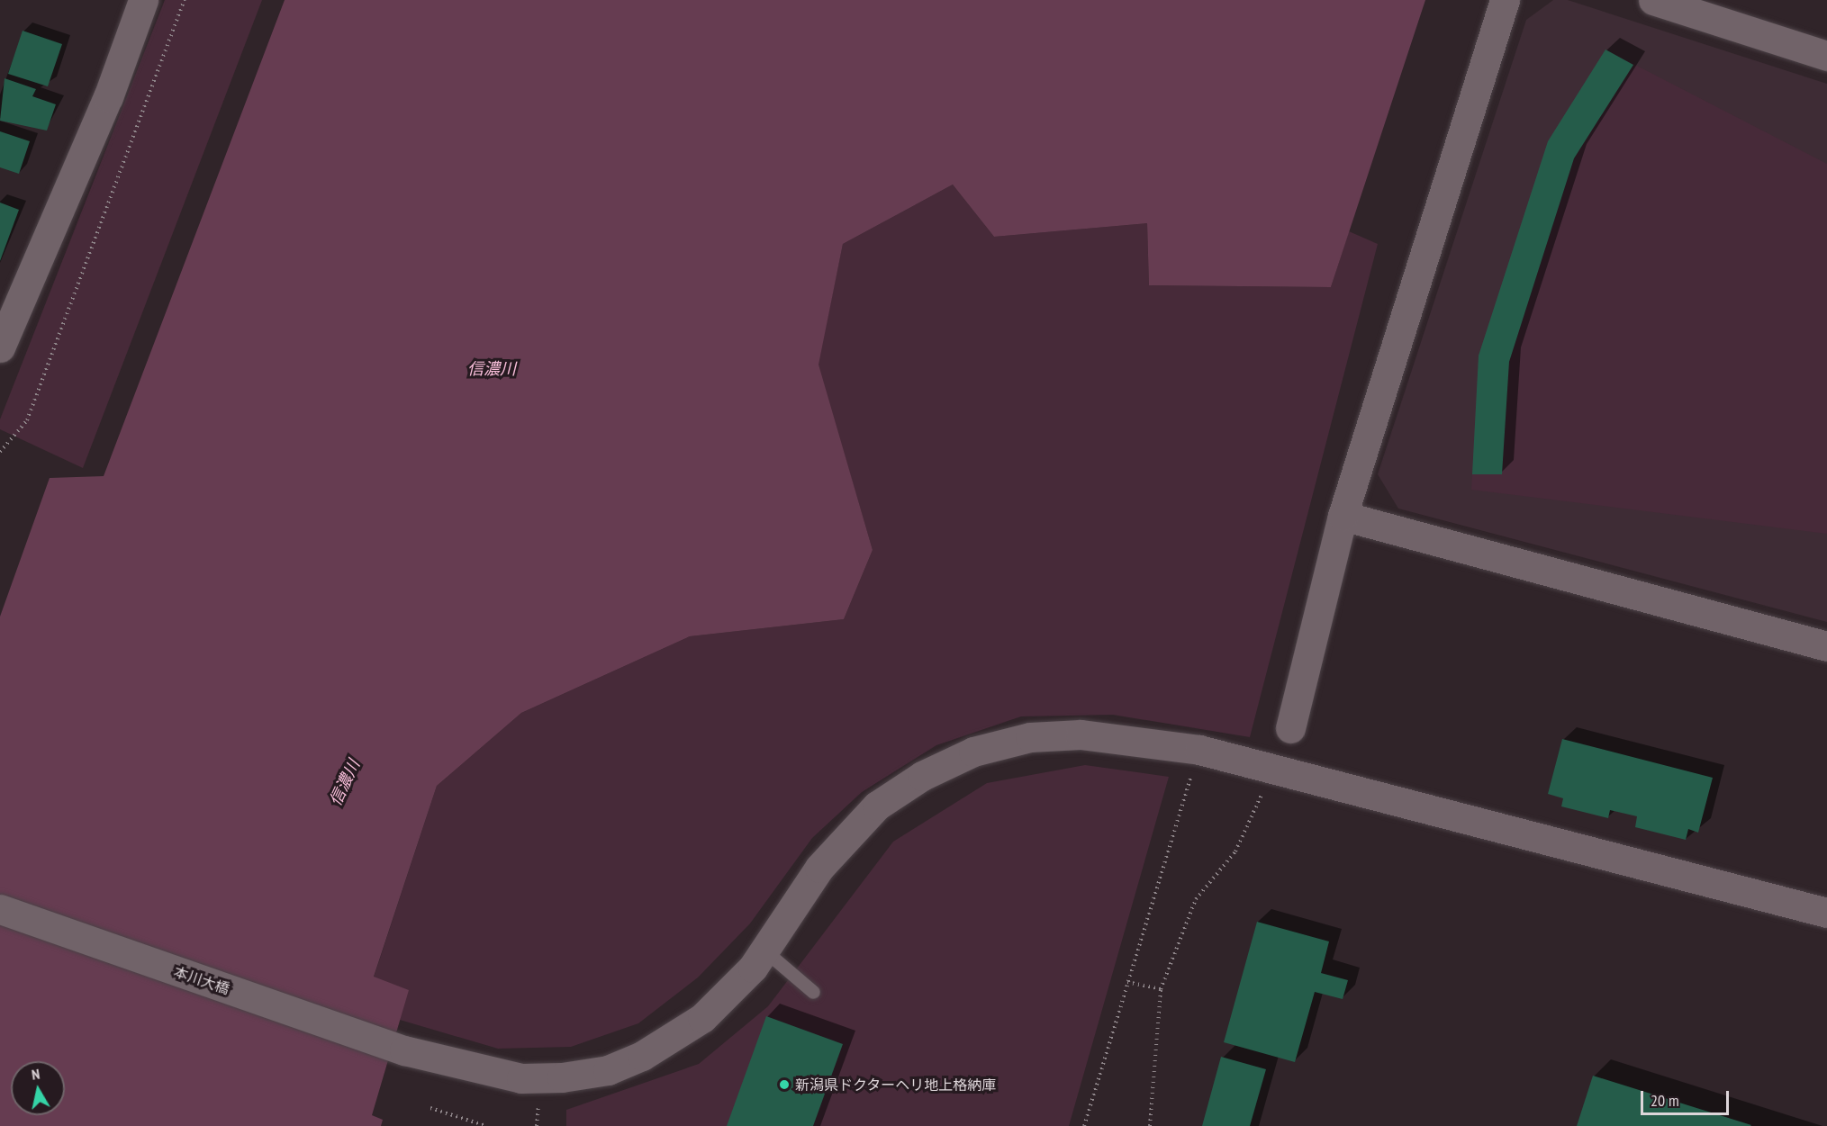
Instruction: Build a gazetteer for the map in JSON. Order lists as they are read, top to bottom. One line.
{"streets":{"street":["本川大橋"]},"water":["信濃川"],"places":["新潟県ドクターヘリ地上格納庫"],"scale_bar":"20 m","north":"top"}
